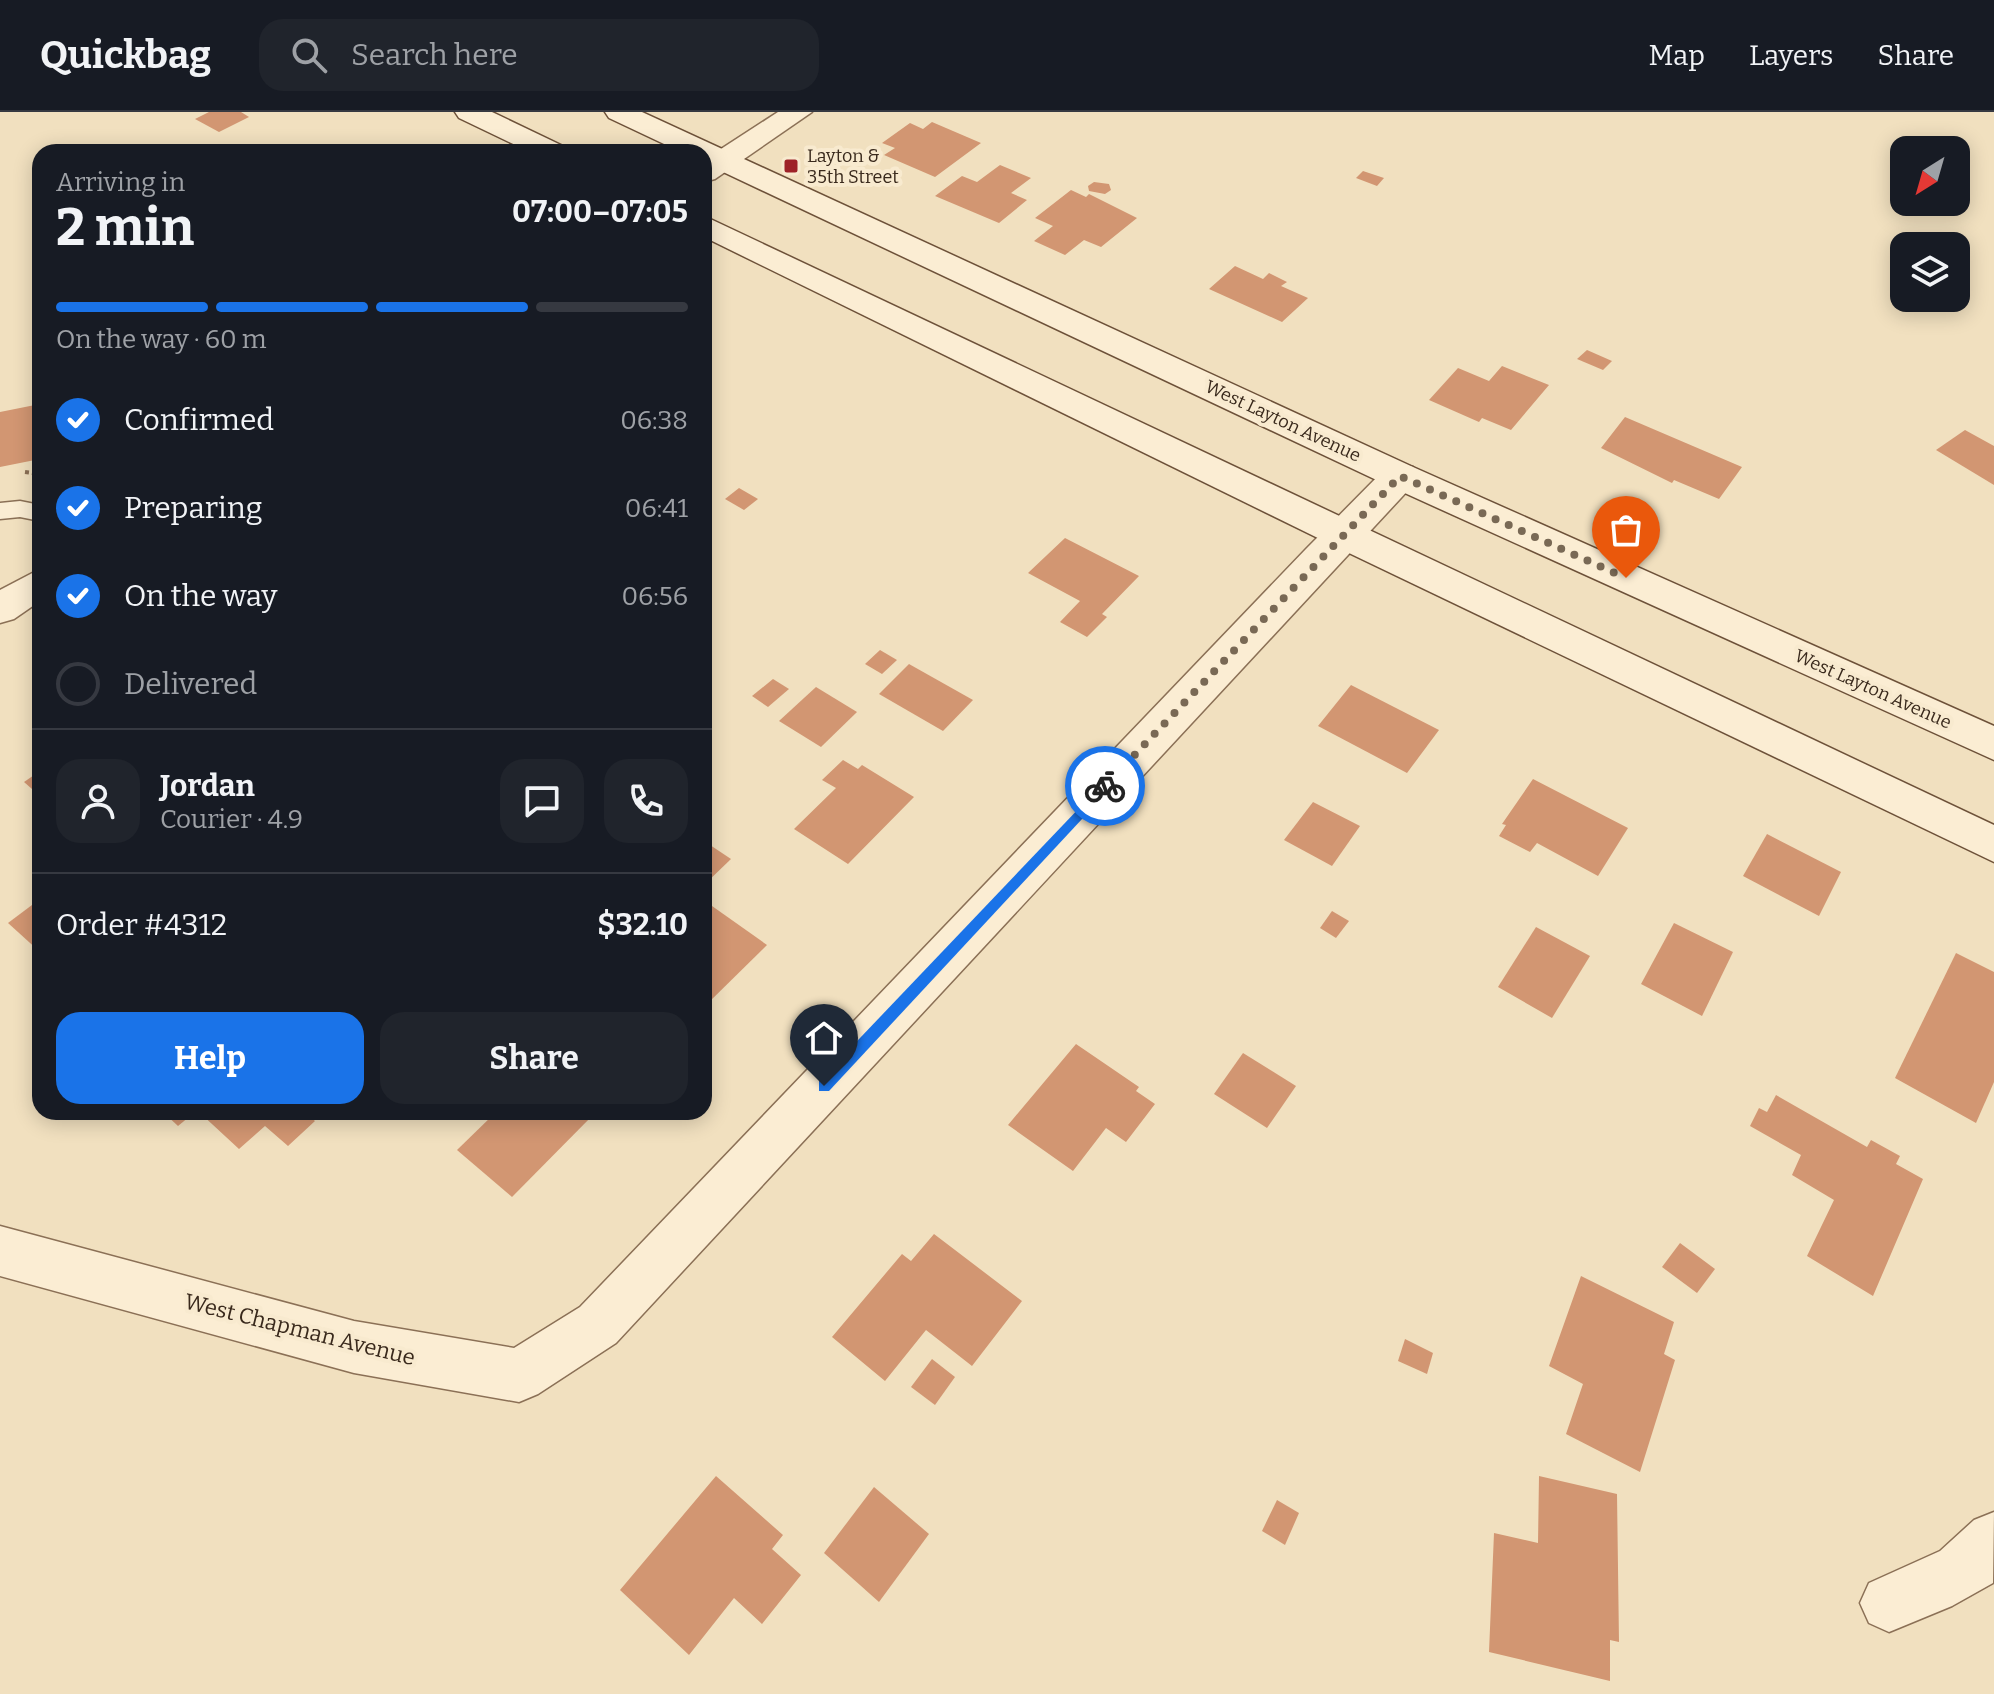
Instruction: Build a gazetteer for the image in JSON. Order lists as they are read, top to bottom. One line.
{"streets":{"main road":["West Layton Avenue","West Chapman Avenue"]},"crossings":[["West Layton Avenue","West Chapman Avenue"]],"places":{"transit":["Layton & 35th Street"]},"north":"bottom left","page":{"header":"Quickbag","search":"Search here","nav":["Map","Layers","Share"],"heading":["2 min","Arriving in","07:00–07:05"],"panel":["Jordan","Courier · 4.9","Order #4312","$32.10"],"bar":"On the way · 60 m","list":[["Confirmed","06:38"],["Preparing","06:41"],["On the way","06:56"],"Delivered"],"buttons":["Help","Share"]}}
